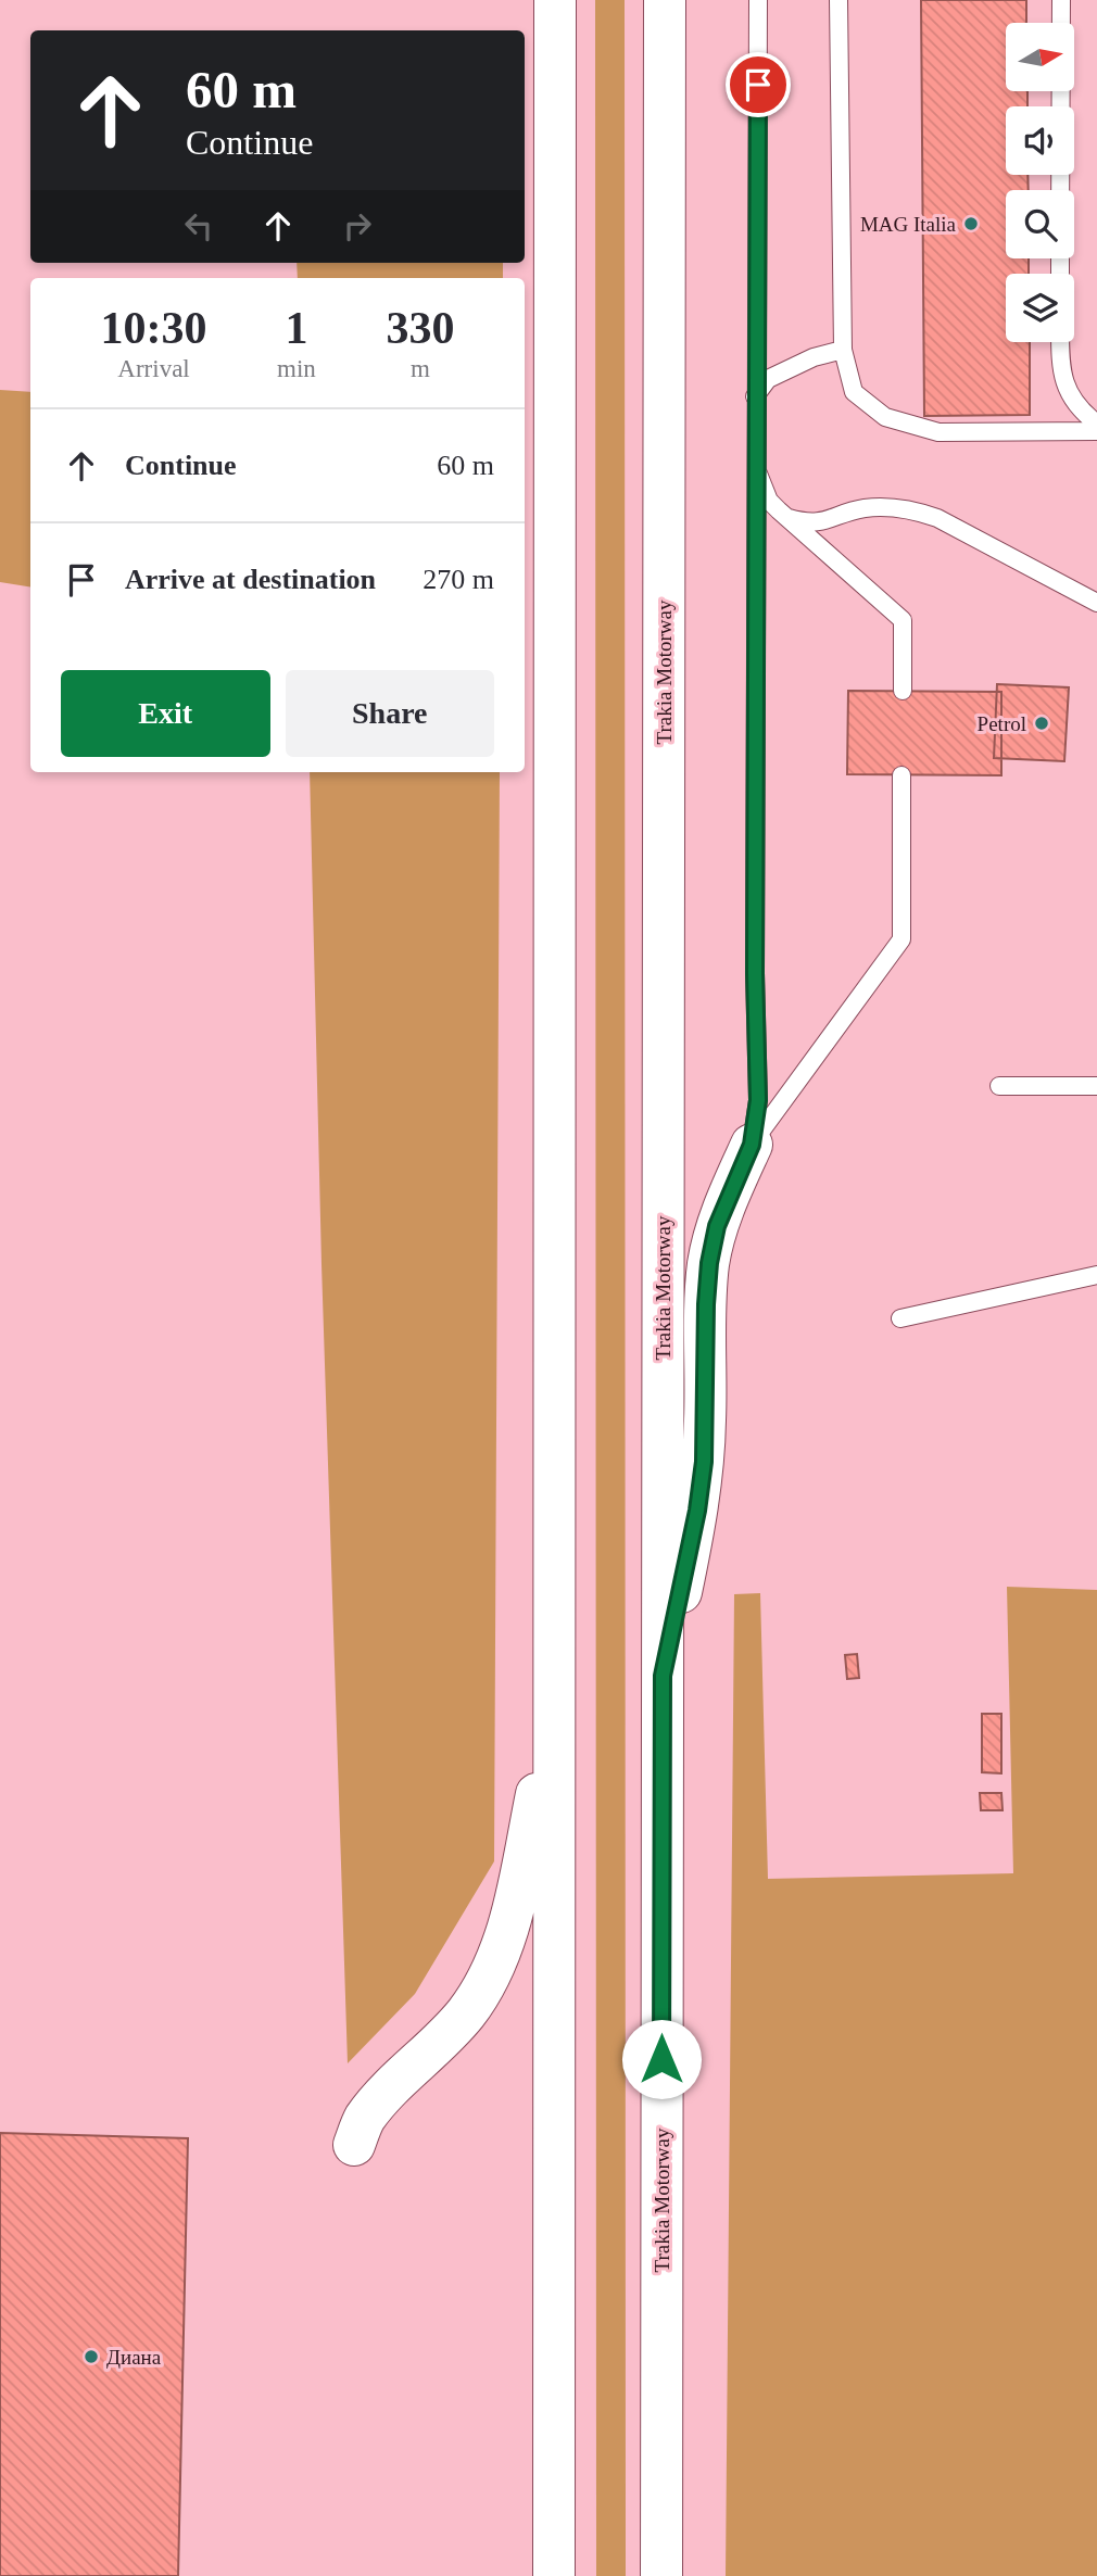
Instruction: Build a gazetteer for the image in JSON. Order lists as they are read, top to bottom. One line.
{"streets":{"highway":["Trakia Motorway"]},"places":["MAG Italia","Petrol","Диана"],"north":"right","page":{"turn":["60 m","Continue"],"eta":["10:30","Arrival","1","min","330","m"],"list":[{"name":"Continue","value":"60 m"},{"name":"Arrive at destination","value":"270 m"}],"buttons":["Exit","Share"]}}
